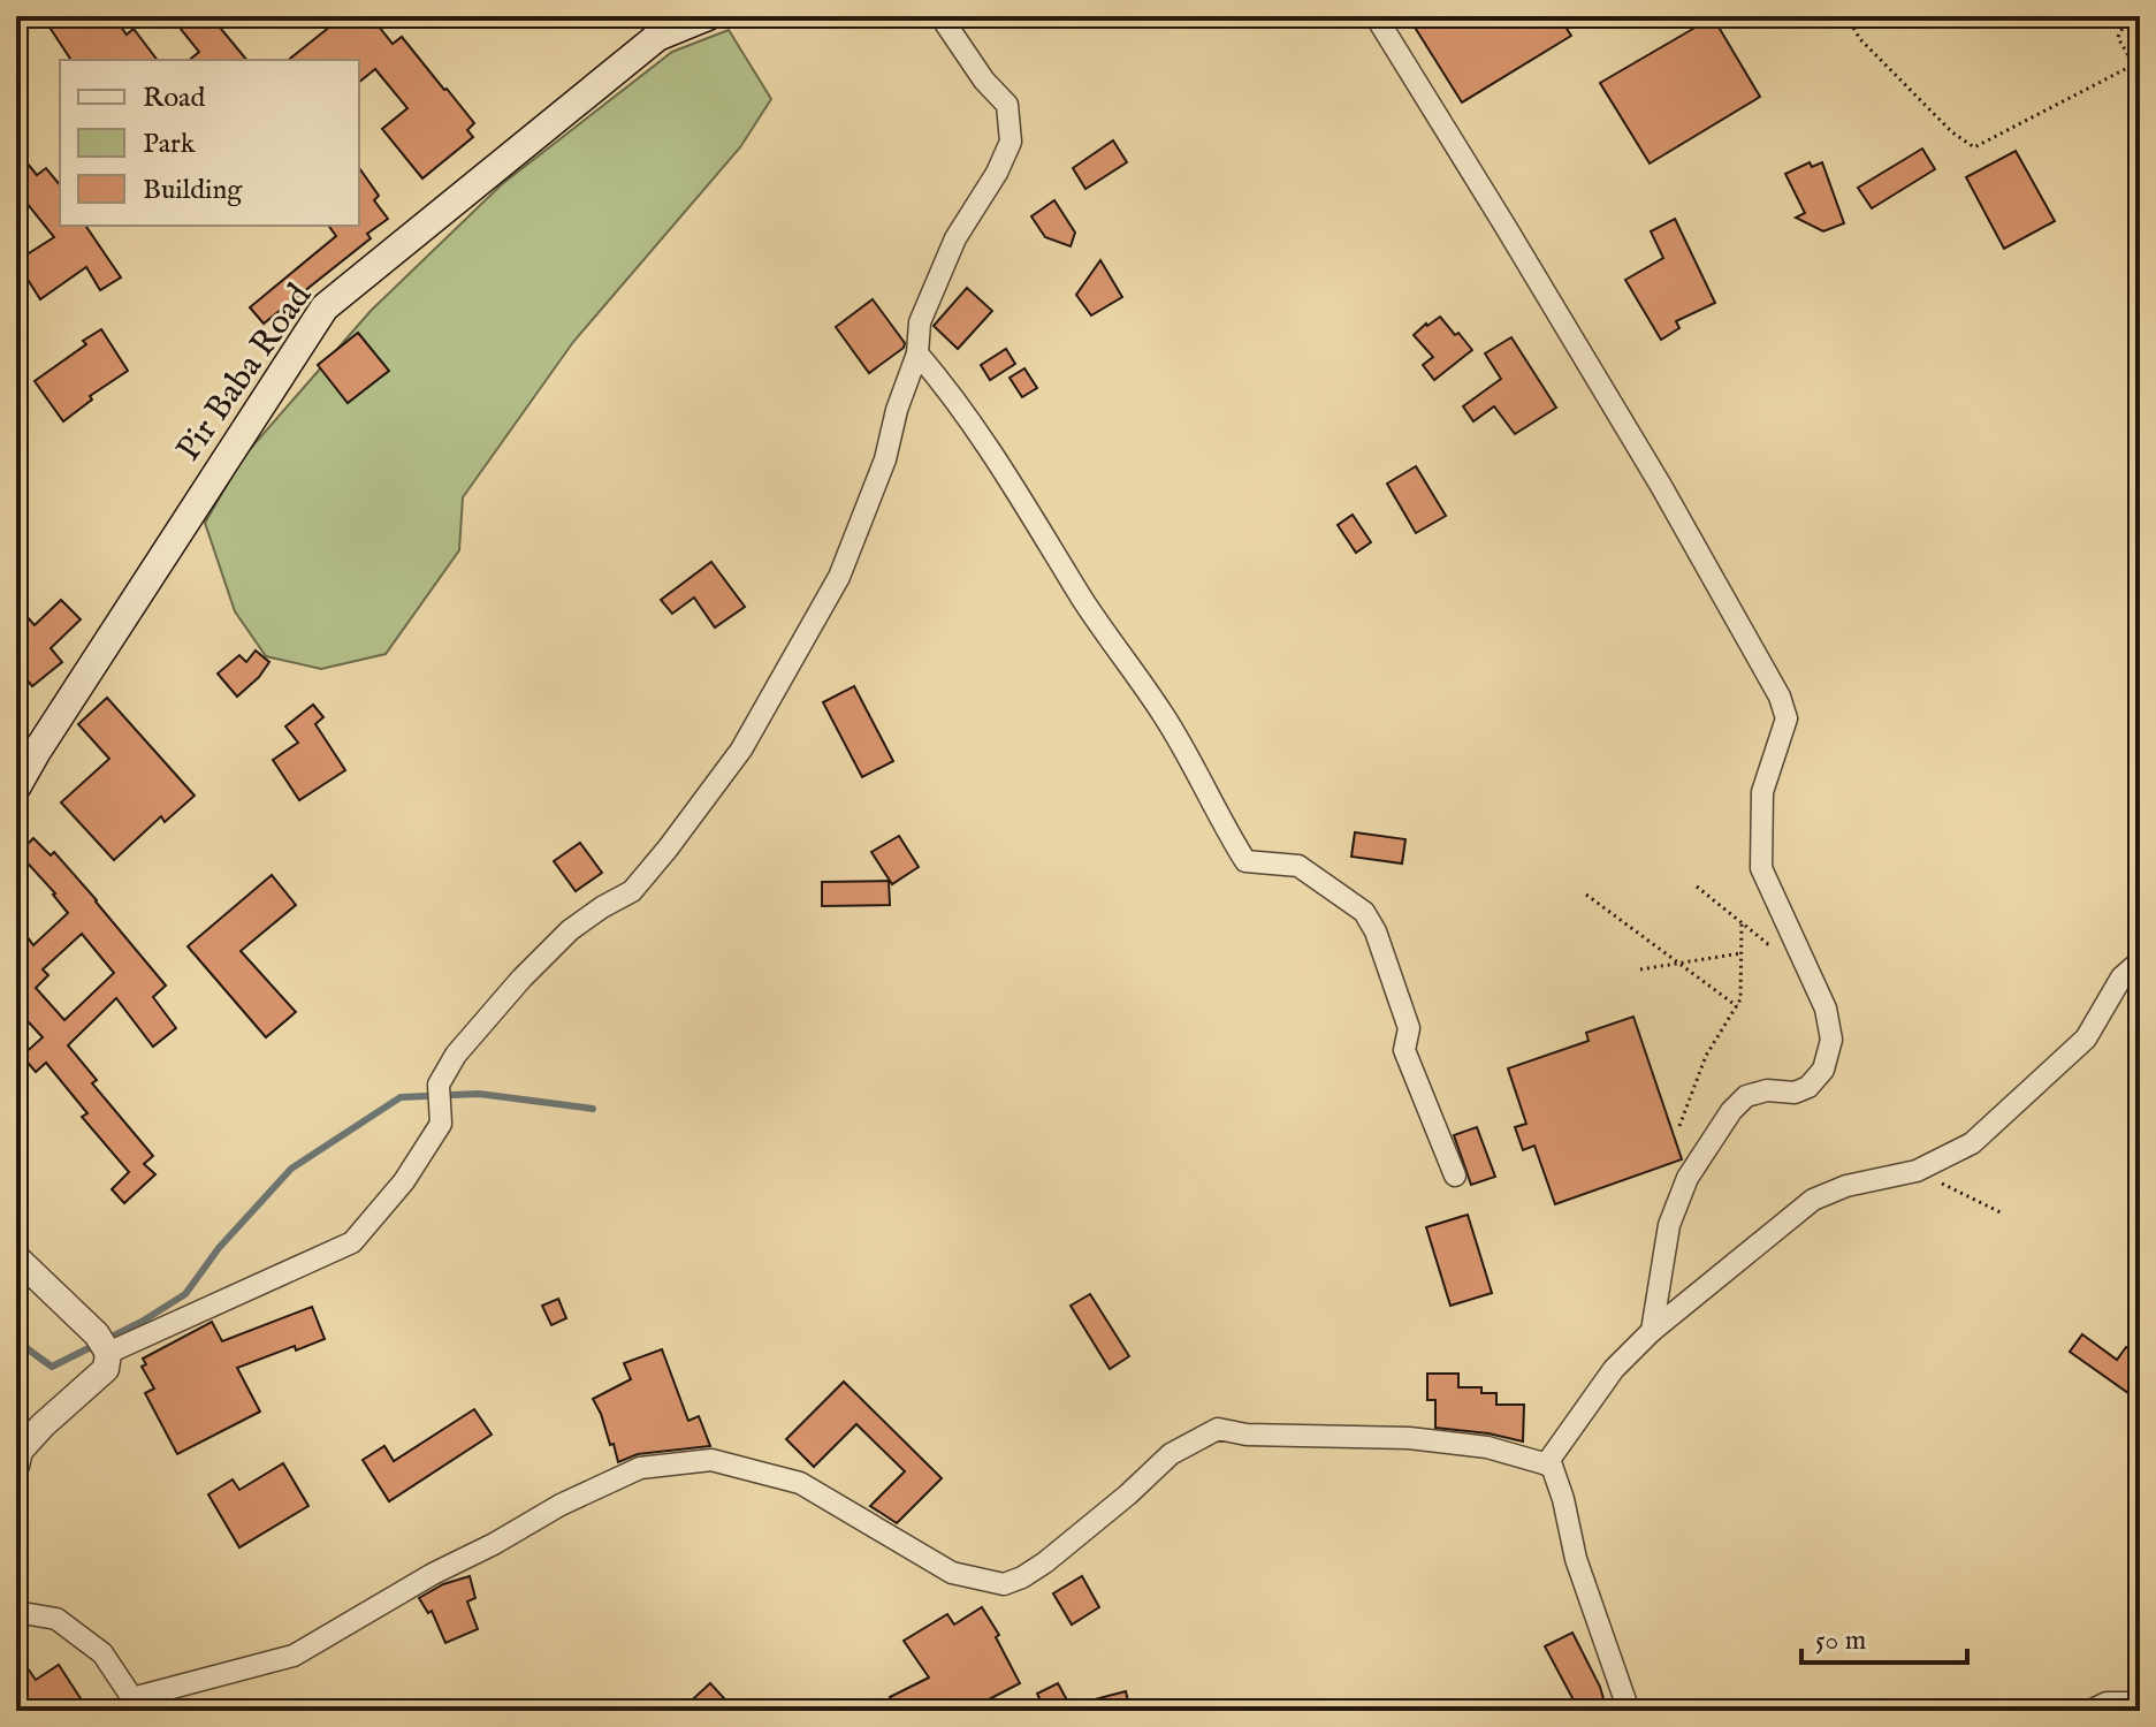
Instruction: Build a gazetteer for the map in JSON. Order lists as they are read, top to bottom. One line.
{"streets":{"main road":["Pir Baba Road"]},"legend":["Road","Park","Building"],"scale_bar":"50 m"}
